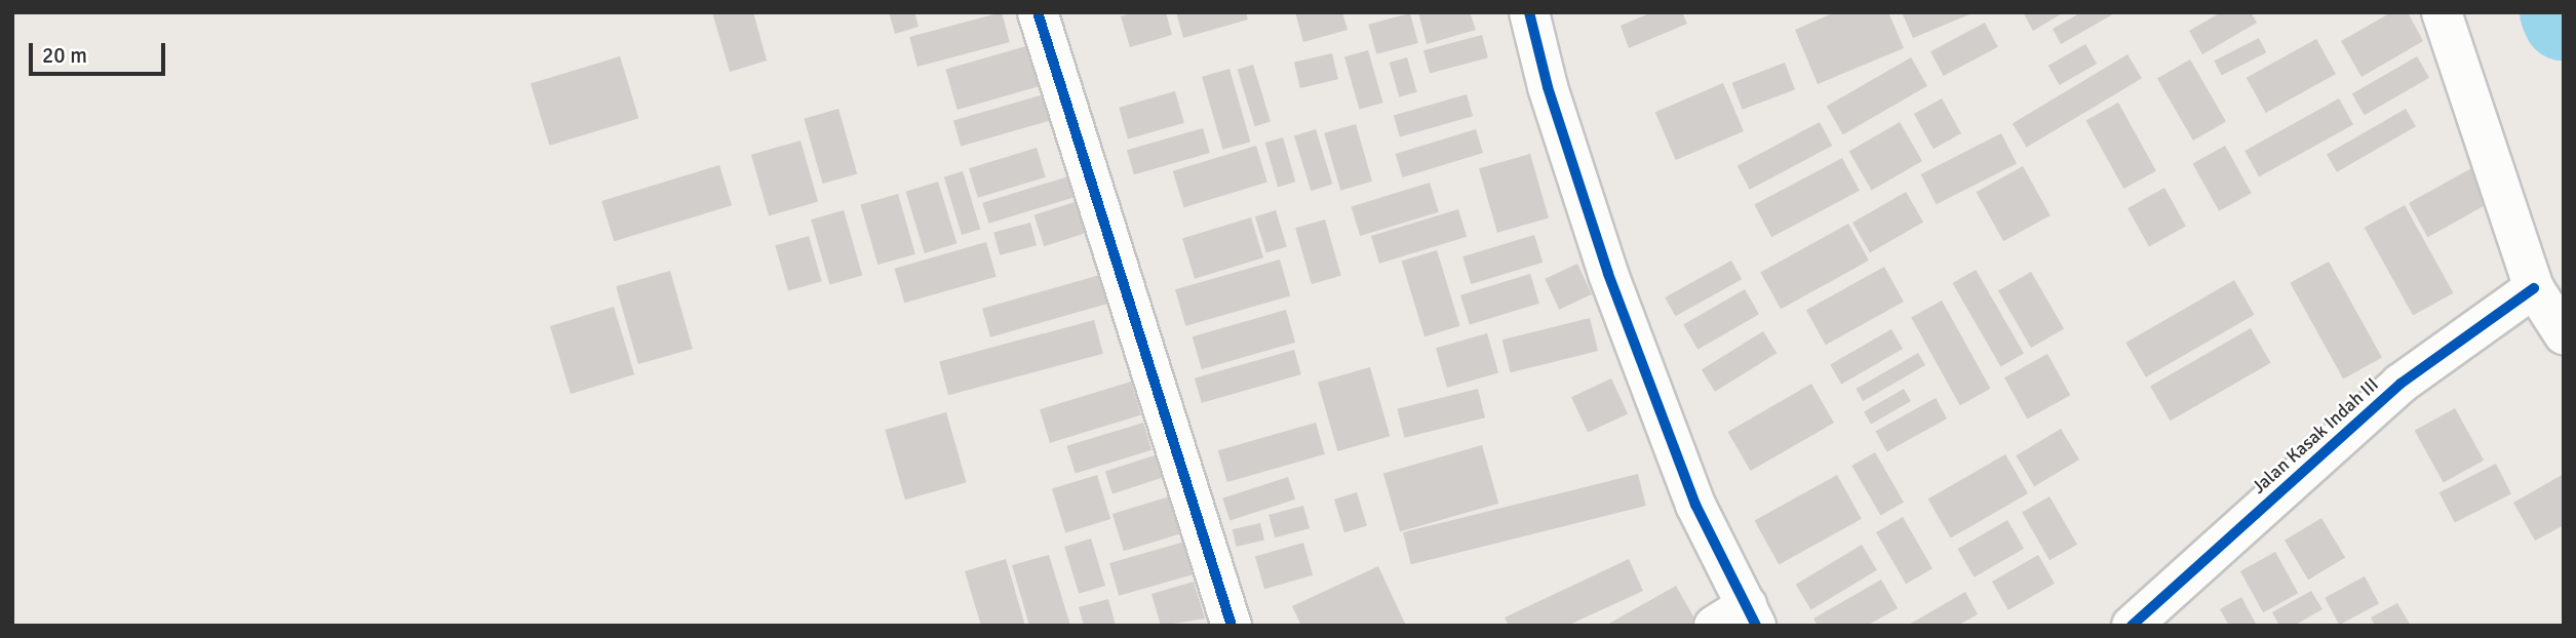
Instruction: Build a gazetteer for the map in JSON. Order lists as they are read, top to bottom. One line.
{"streets":{"street":["Jalan Kasak Indah III"]},"scale_bar":"20 m"}
